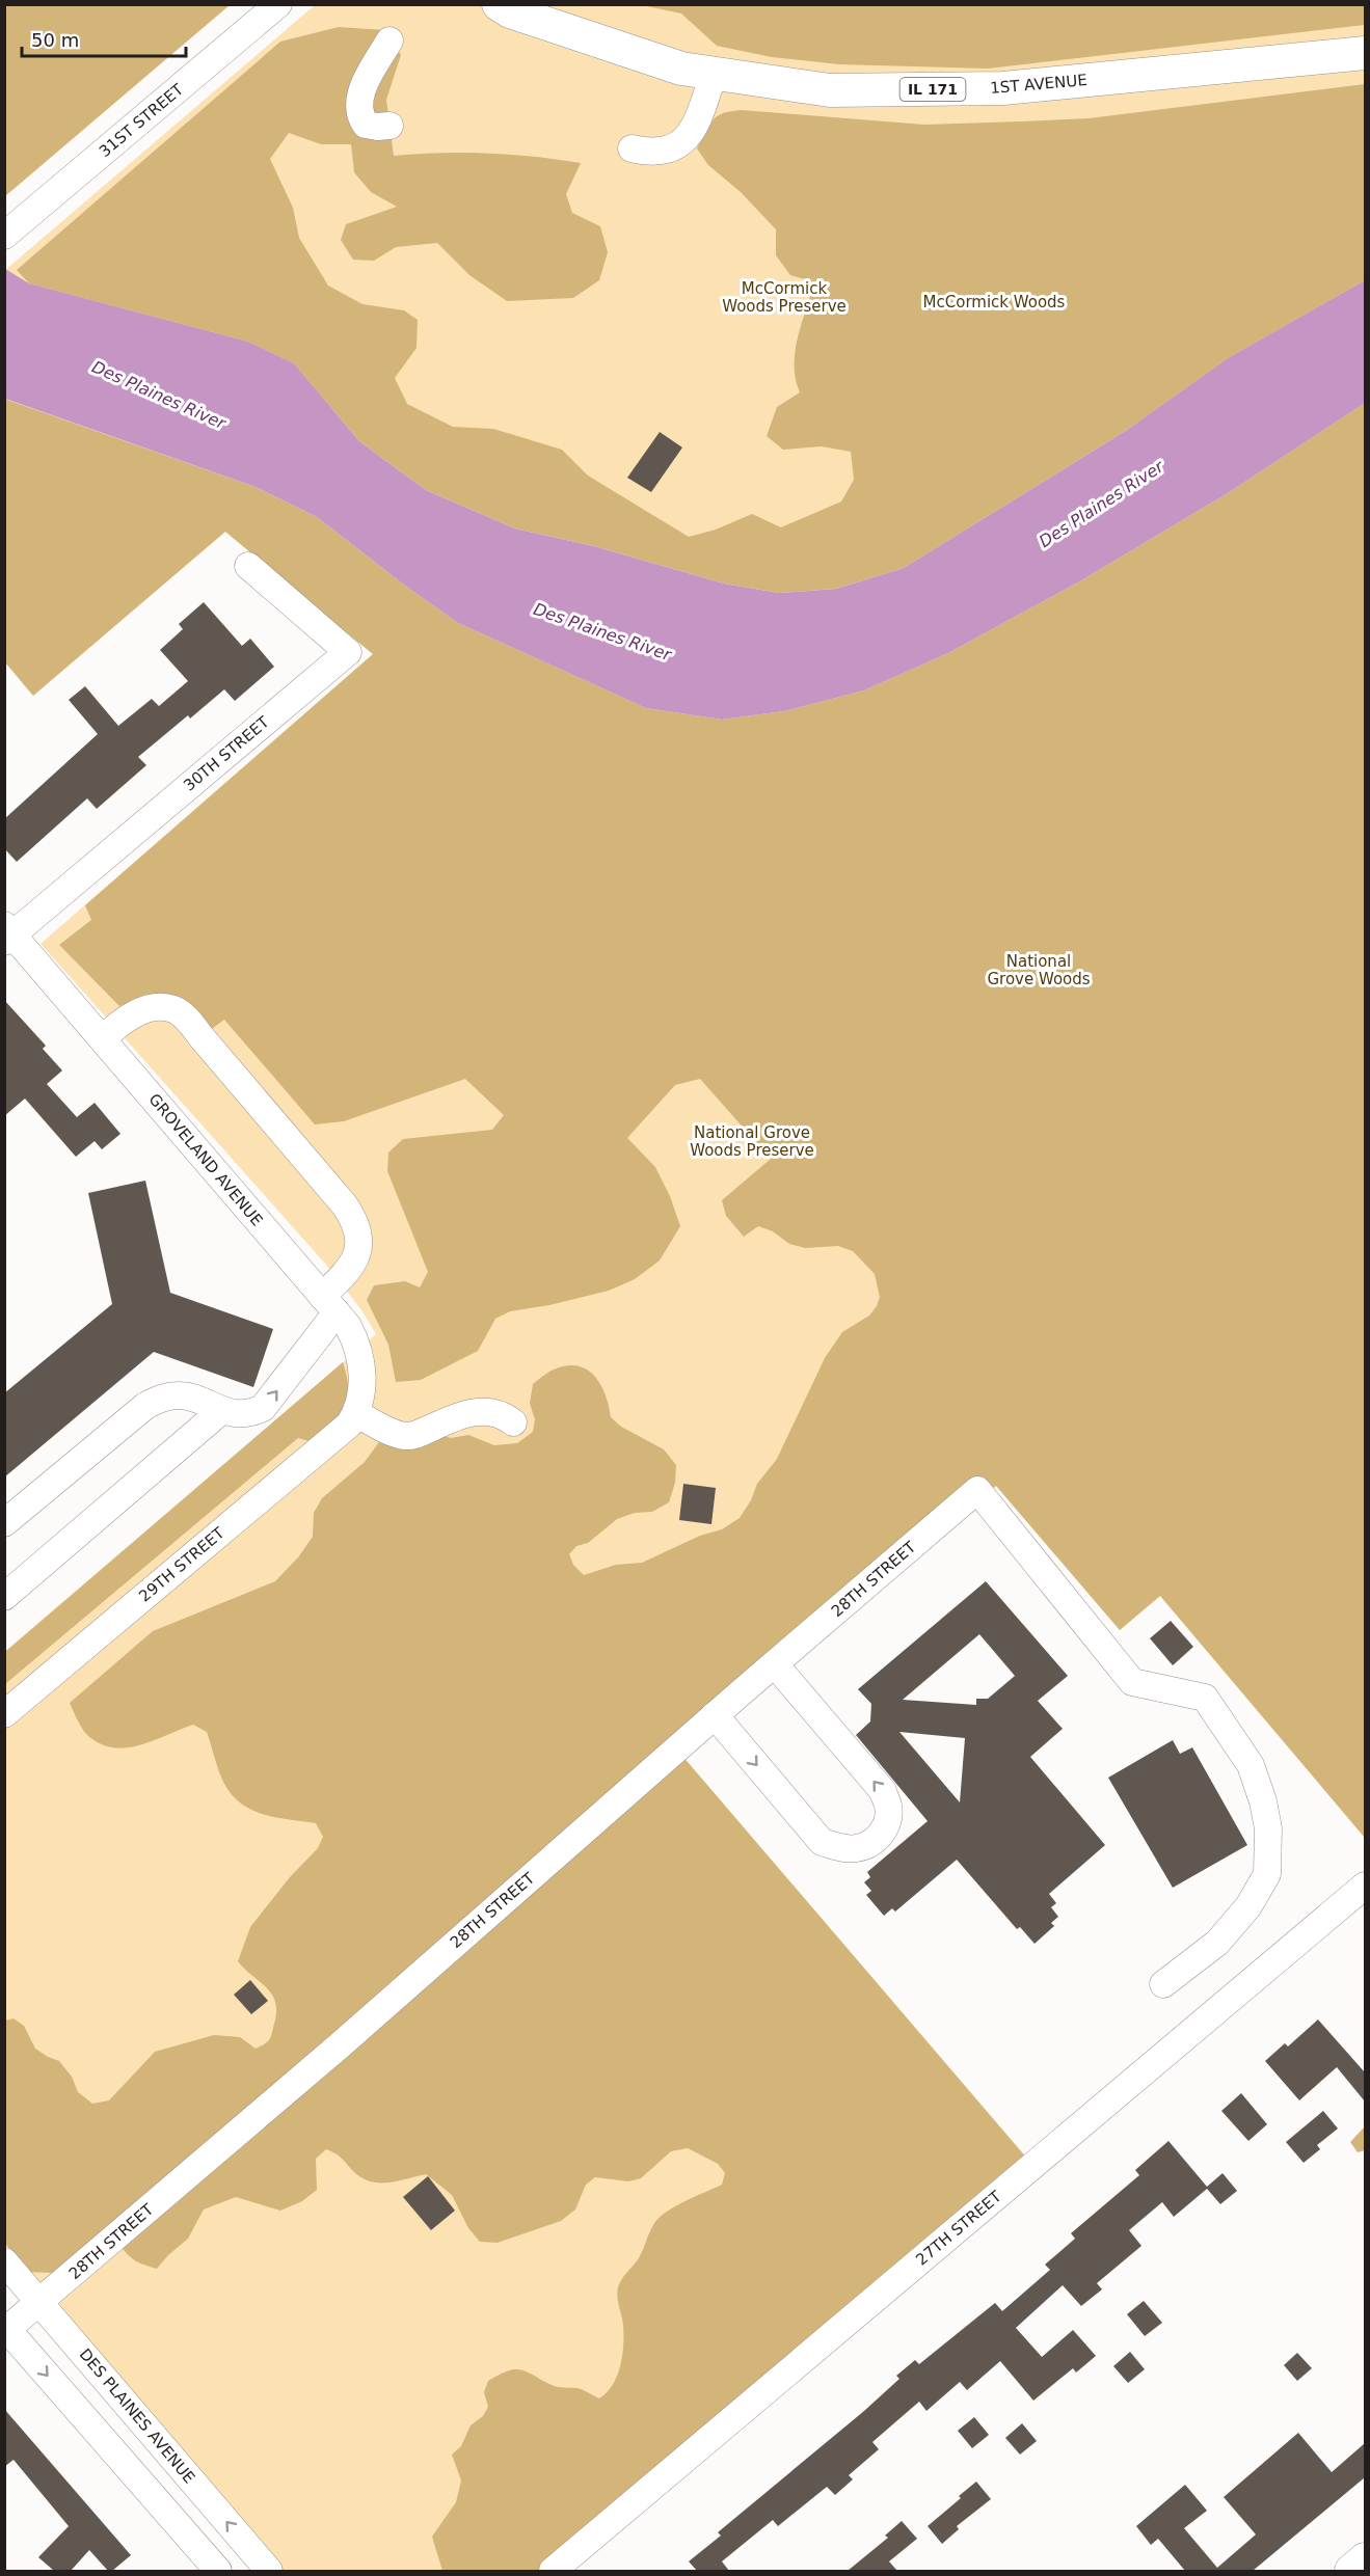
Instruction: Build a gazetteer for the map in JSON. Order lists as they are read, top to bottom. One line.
{"streets":{"main road":["1ST AVENUE","IL 171"],"street":["31ST STREET","30TH STREET","GROVELAND AVENUE","29TH STREET","28TH STREET","27TH STREET","DES PLAINES AVENUE"]},"crossings":[["30TH STREET","GROVELAND AVENUE"],["GROVELAND AVENUE","29TH STREET"],["28TH STREET","DES PLAINES AVENUE"]],"water":["Des Plaines River"],"parks":["McCormick Woods Preserve","McCormick Woods","National Grove Woods","National Grove Woods Preserve"],"scale_bar":"50 m"}
